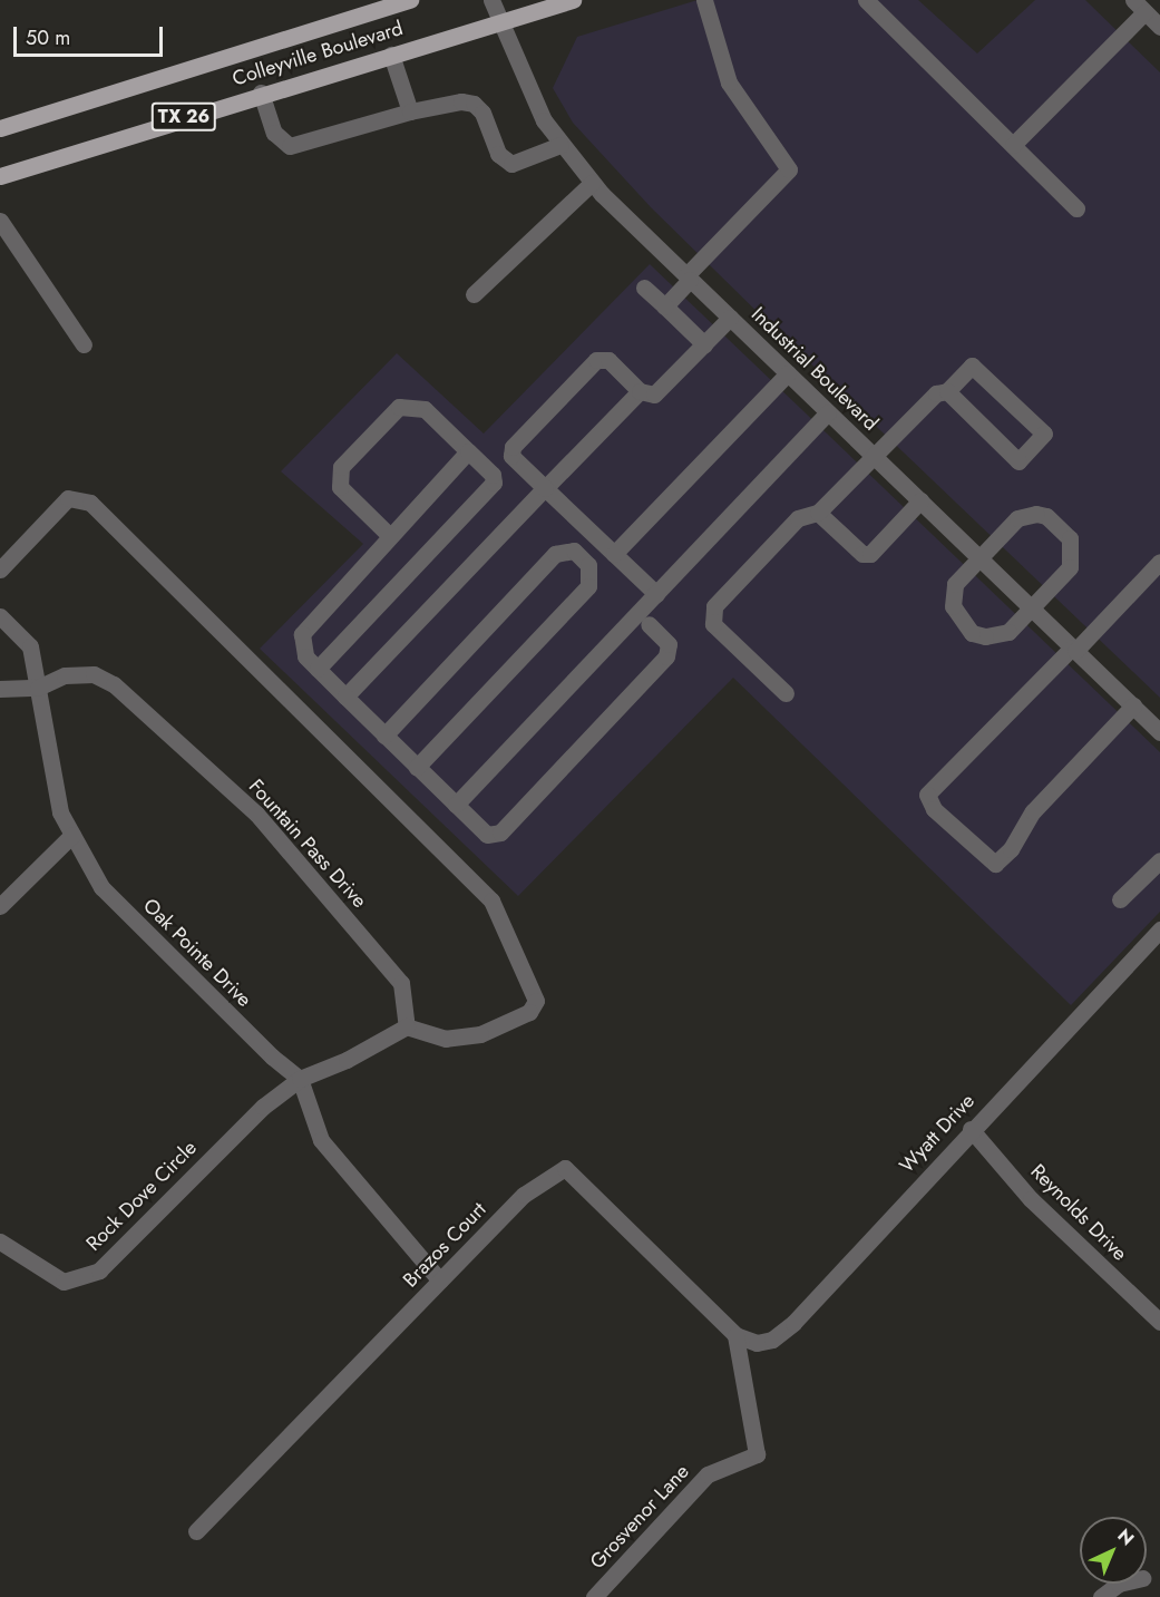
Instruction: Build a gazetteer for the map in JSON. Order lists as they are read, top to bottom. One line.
{"streets":{"main road":["Colleyville Boulevard","TX 26"],"street":["Industrial Boulevard","Fountain Pass Drive","Oak Pointe Drive","Wyatt Drive","Rock Dove Circle","Reynolds Drive","Brazos Court","Grosvenor Lane"]},"crossings":[["Colleyville Boulevard","Industrial Boulevard"],["Fountain Pass Drive","Oak Pointe Drive"],["Oak Pointe Drive","Rock Dove Circle"],["Wyatt Drive","Reynolds Drive"],["Wyatt Drive","Brazos Court"],["Wyatt Drive","Grosvenor Lane"],["Brazos Court","Grosvenor Lane"]],"scale_bar":"50 m","north":"top right"}
